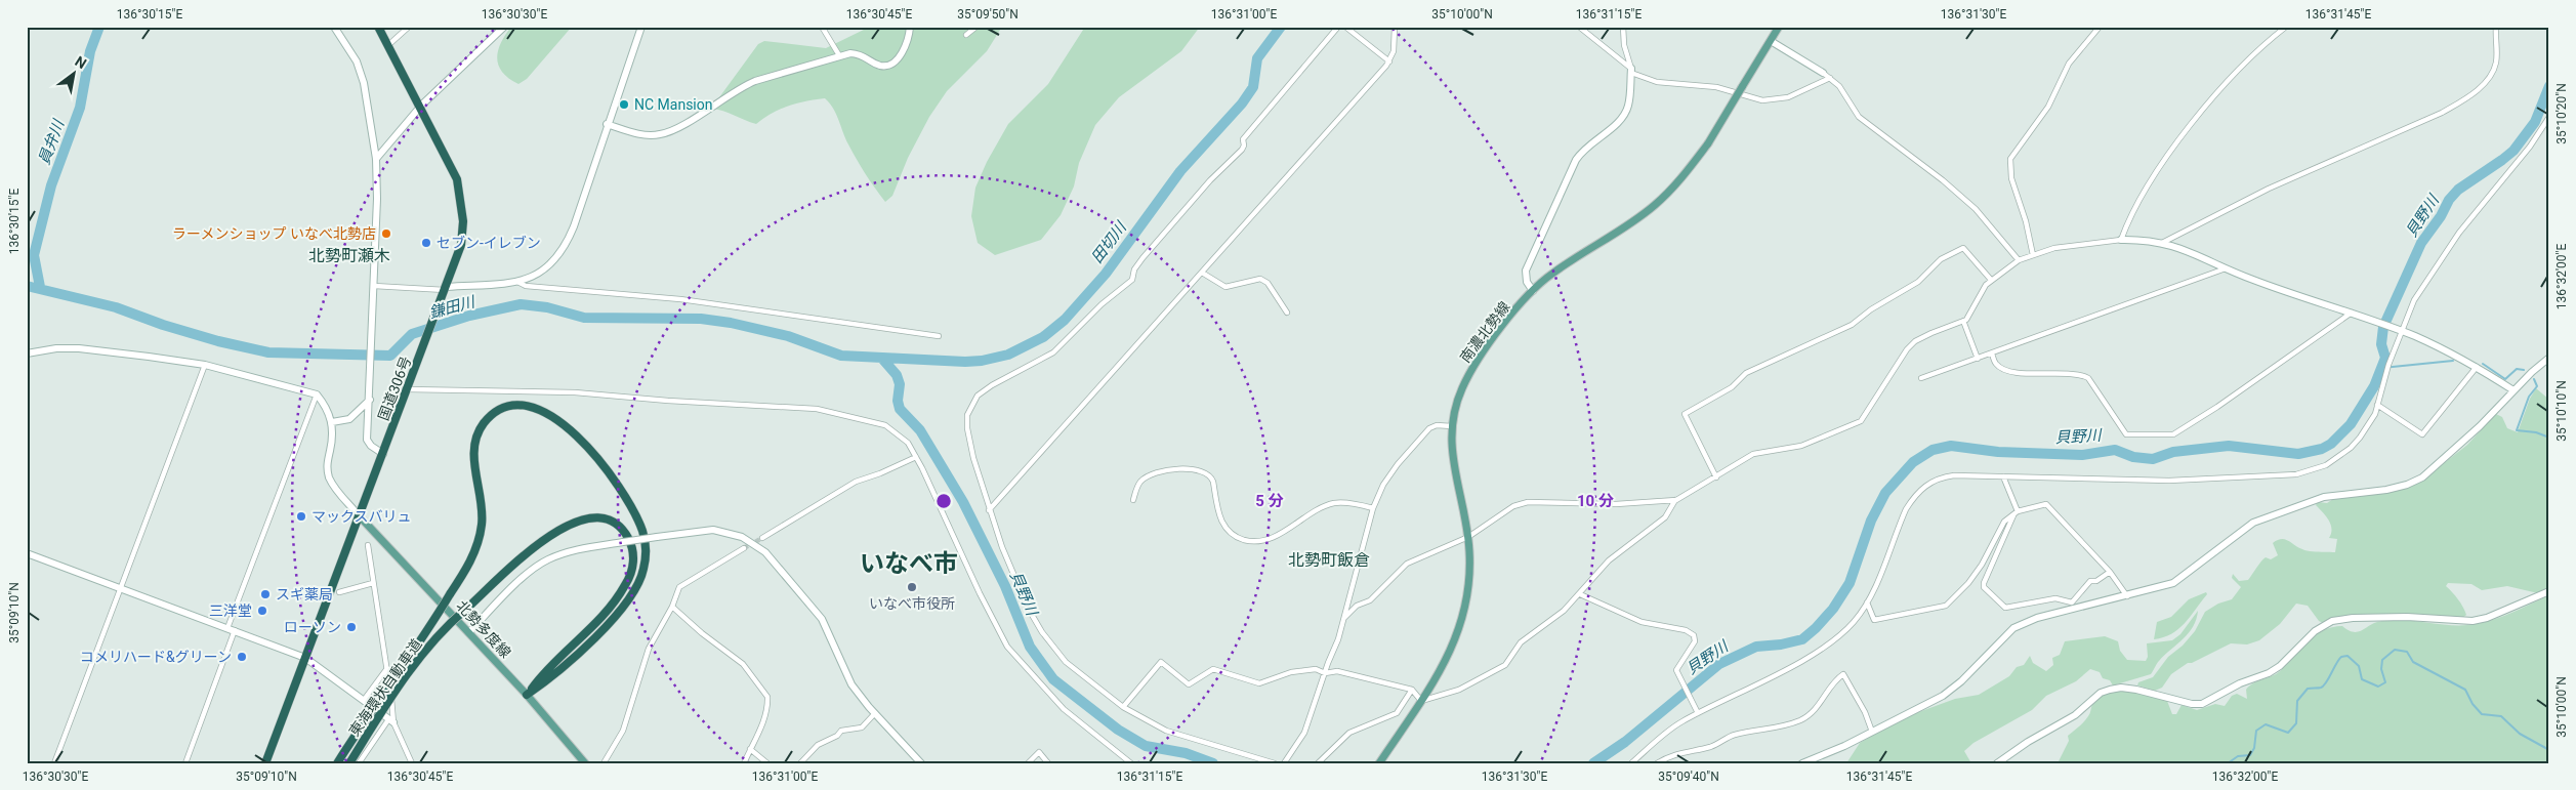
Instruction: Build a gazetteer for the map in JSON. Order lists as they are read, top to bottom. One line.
{"streets":{"highway":["国道306号","東海環状自動車道"],"main road":["南濃北勢線","北勢多度線"]},"crossings":[["国道306号","北勢多度線"],["北勢多度線","東海環状自動車道"]],"districts":["北勢町瀬木","北勢町飯倉","いなべ市"],"water":["員弁川","貝野川","田切川","鎌田川"],"places":["NC Mansion","ラーメンショップ いなべ北勢店","セブン-イレブン","マックスバリュ","いなべ市役所","スギ薬局","三洋堂","ローソン","コメリハード&グリーン"],"north":"top right","coordinates":["136°30'15\"E","136°30'30\"E","136°30'45\"E","35°09'50\"N","136°31'00\"E","35°10'00\"N","136°31'15\"E","136°31'30\"E","136°31'45\"E","35°10'20\"N","136°32'00\"E","35°10'10\"N","35°09'10\"N","35°09'40\"N"],"rings":["5 分","10 分"]}
